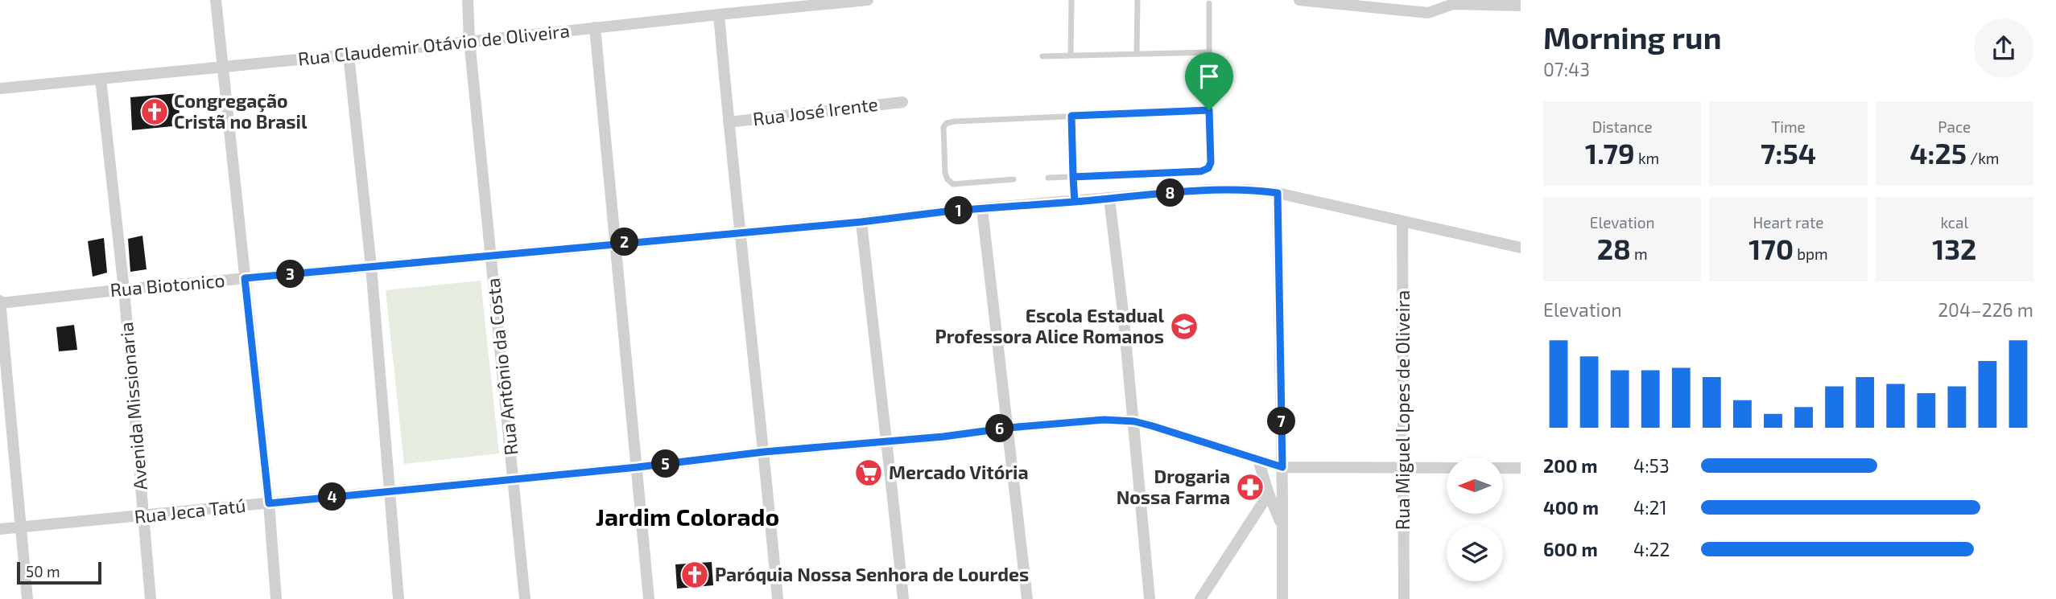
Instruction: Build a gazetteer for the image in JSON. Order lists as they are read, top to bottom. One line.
{"streets":{"street":["Rua Claudemir Otávio de Oliveira","Rua José Irente","Rua Biotonico","Rua Antônio da Costa","Avenida Missionaria","Rua Miguel Lopes de Oliveira","Rua Jeca Tatú"]},"crossings":[["Rua Claudemir Otávio de Oliveira","Rua Antônio da Costa"],["Rua Claudemir Otávio de Oliveira","Avenida Missionaria"],["Rua Biotonico","Rua Antônio da Costa"],["Rua Biotonico","Avenida Missionaria"],["Rua Biotonico","Rua Miguel Lopes de Oliveira"],["Rua Antônio da Costa","Rua Jeca Tatú"],["Avenida Missionaria","Rua Jeca Tatú"],["Rua Miguel Lopes de Oliveira","Rua Jeca Tatú"]],"districts":["Jardim Colorado"],"places":{"church":["Congregação Cristã no Brasil","Paróquia Nossa Senhora de Lourdes"],"school or university":["Escola Estadual Professora Alice Romanos"],"supermarket":["Mercado Vitória"],"pharmacy":["Drogaria Nossa Farma"]},"scale_bar":"50 m","north":"left","page":{"heading":["Morning run","07:43"],"stats":[["Distance","1.79 km"],["Time","7:54"],["Pace","4:25 /km"],["Elevation","28 m"],["Heart rate","170 bpm"],["kcal","132"]],"pins":["8","1","2","3","7","6","5","4"],"chart":["Elevation","204–226 m"],"list":[{"name":"200 m","note":"4:53"},{"name":"400 m","note":"4:21"},{"name":"600 m","note":"4:22"}],"scale":"50 m"}}
